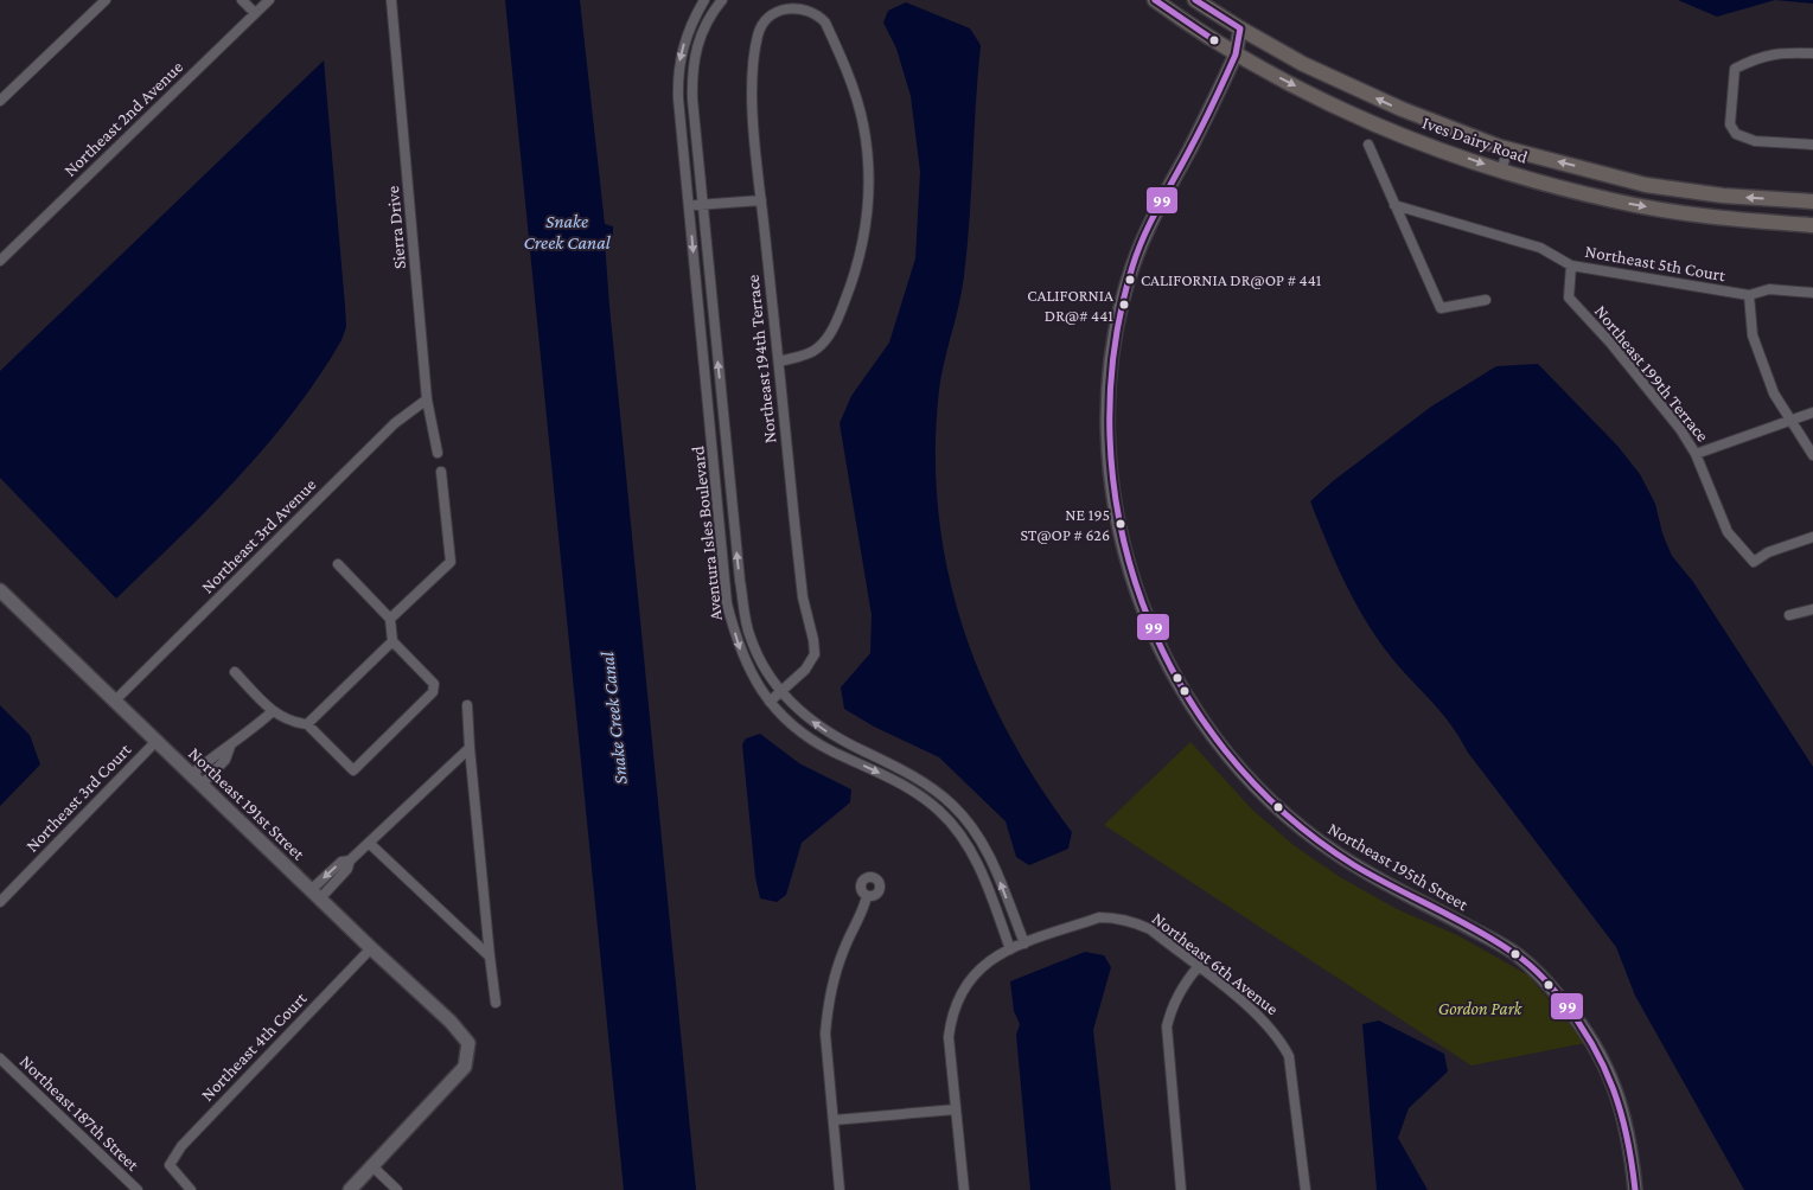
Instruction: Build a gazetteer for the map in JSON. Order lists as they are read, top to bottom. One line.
{"streets":{"main road":["Ives Dairy Road"],"street":["Northeast 2nd Avenue","Sierra Drive","Northeast 5th Court","Northeast 194th Terrace","Northeast 199th Terrace","Aventura Isles Boulevard","Northeast 3rd Avenue","Northeast 3rd Court","Northeast 191st Street","Northeast 195th Street","Northeast 6th Avenue","Northeast 4th Court","Northeast 187th Street"]},"crossings":[["Ives Dairy Road","Northeast 195th Street"],["Sierra Drive","Northeast 3rd Avenue"],["Northeast 5th Court","Northeast 199th Terrace"],["Northeast 194th Terrace","Aventura Isles Boulevard"],["Aventura Isles Boulevard","Northeast 6th Avenue"],["Northeast 3rd Avenue","Northeast 191st Street"],["Northeast 3rd Court","Northeast 191st Street"],["Northeast 191st Street","Northeast 4th Court"]],"water":["Snake Creek Canal"],"parks":["Gordon Park"],"places":["CALIFORNIA DR@OP # 441","CALIFORNIA DR@# 441","NE 195 ST@OP # 626"],"lines":["transit line 99"]}
